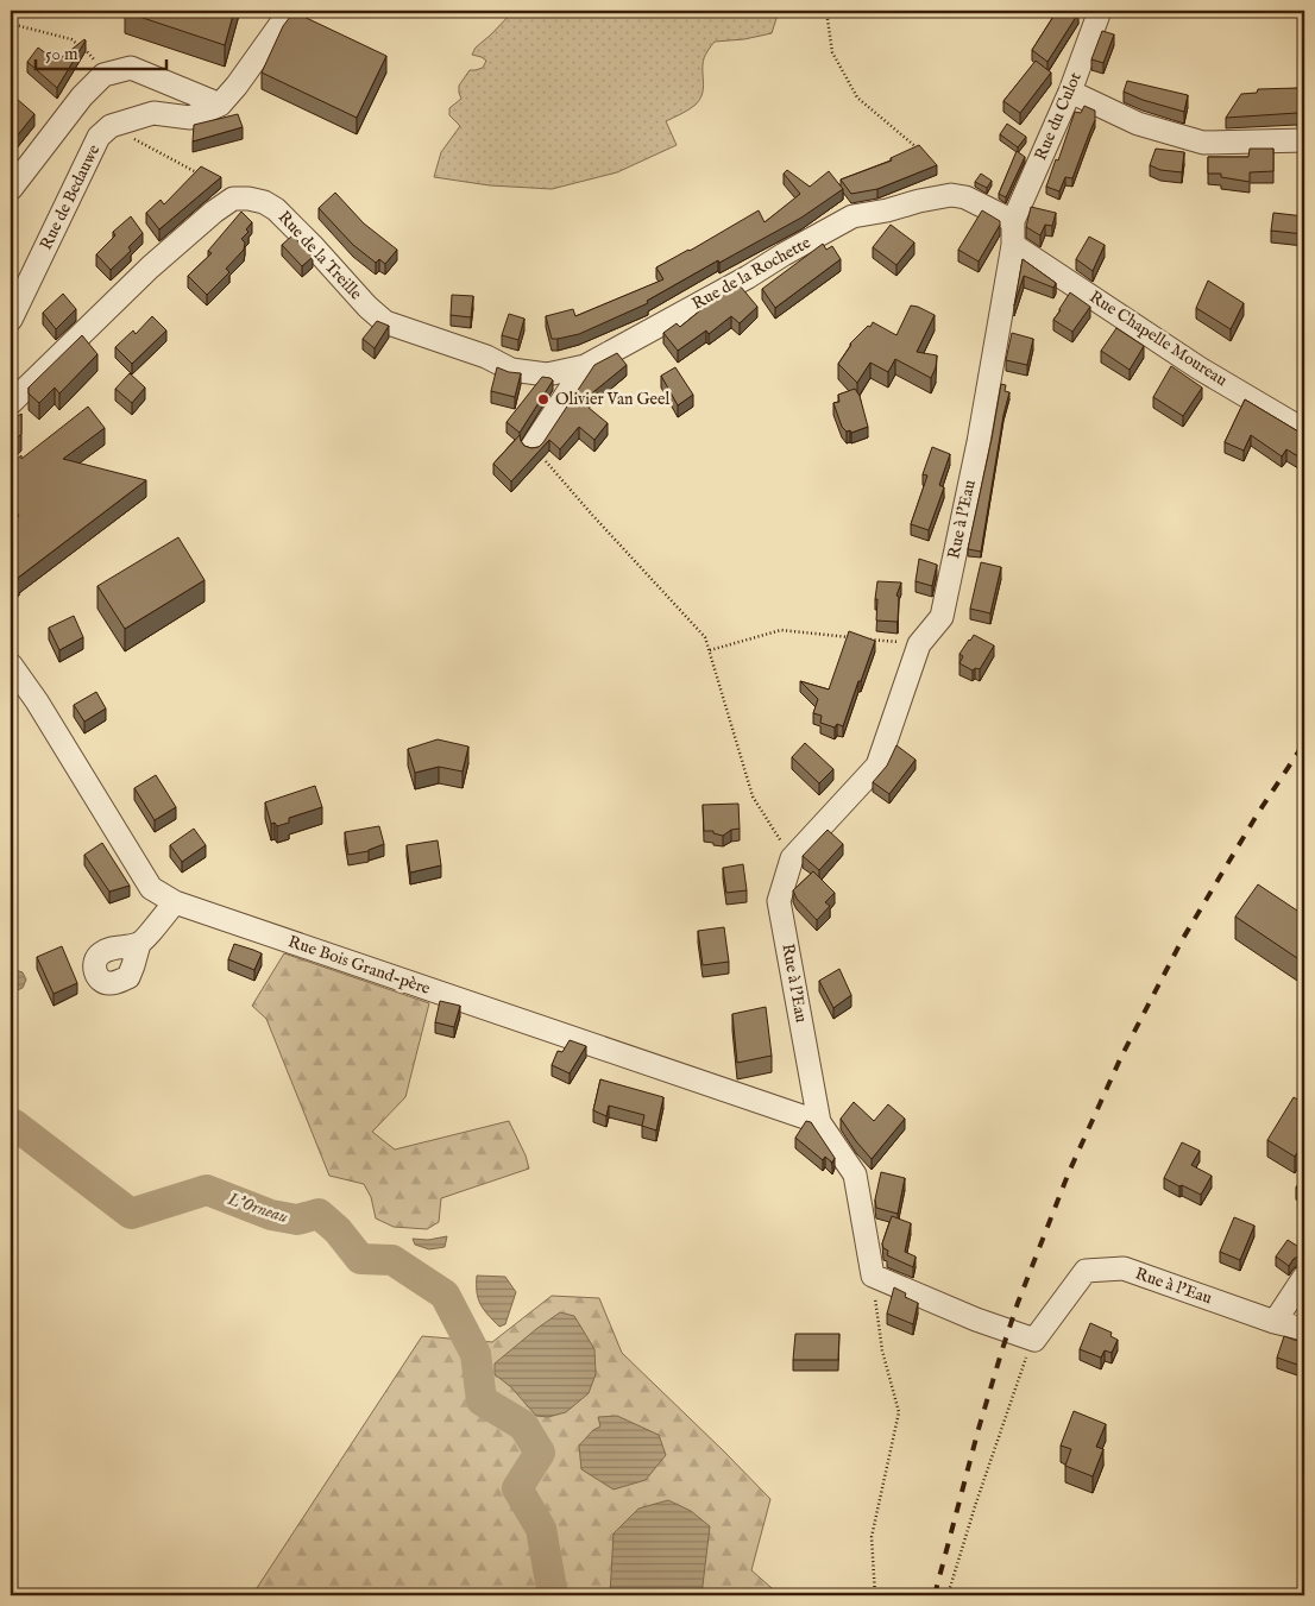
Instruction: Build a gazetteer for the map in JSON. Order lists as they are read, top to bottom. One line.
{"streets":{"street":["Rue du Culot","Rue de Bedauwe","Rue de la Treille","Rue de la Rochette","Rue Chapelle Moureau","Rue à l'Eau","Rue Bois Grand-père"]},"crossings":[["Rue du Culot","Rue de la Rochette"],["Rue du Culot","Rue à l'Eau"],["Rue de la Treille","Rue de la Rochette"],["Rue de la Rochette","Rue à l'Eau"],["Rue Chapelle Moureau","Rue à l'Eau"],["Rue à l'Eau","Rue Bois Grand-père"]],"water":["L'Orneau"],"places":["Olivier Van Geel"],"scale_bar":"50 m"}
